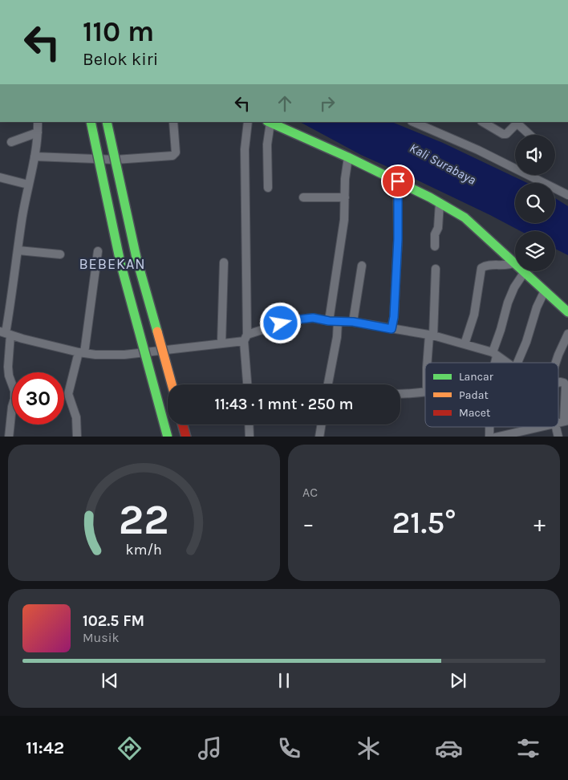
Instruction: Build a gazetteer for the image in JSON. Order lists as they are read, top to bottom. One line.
{"districts":["BEBEKAN"],"water":["Kali Surabaya"],"legend":["Lancar","Padat","Macet"],"page":{"turn":["110 m","Belok kiri"],"limit":"30","trip":"11:43 · 1 mnt · 250 m","tile":"AC","heat":["−","21.5°","+"],"song":["102.5 FM","Musik"],"tabs":"11:42","gauge":["22","km/h"]}}
